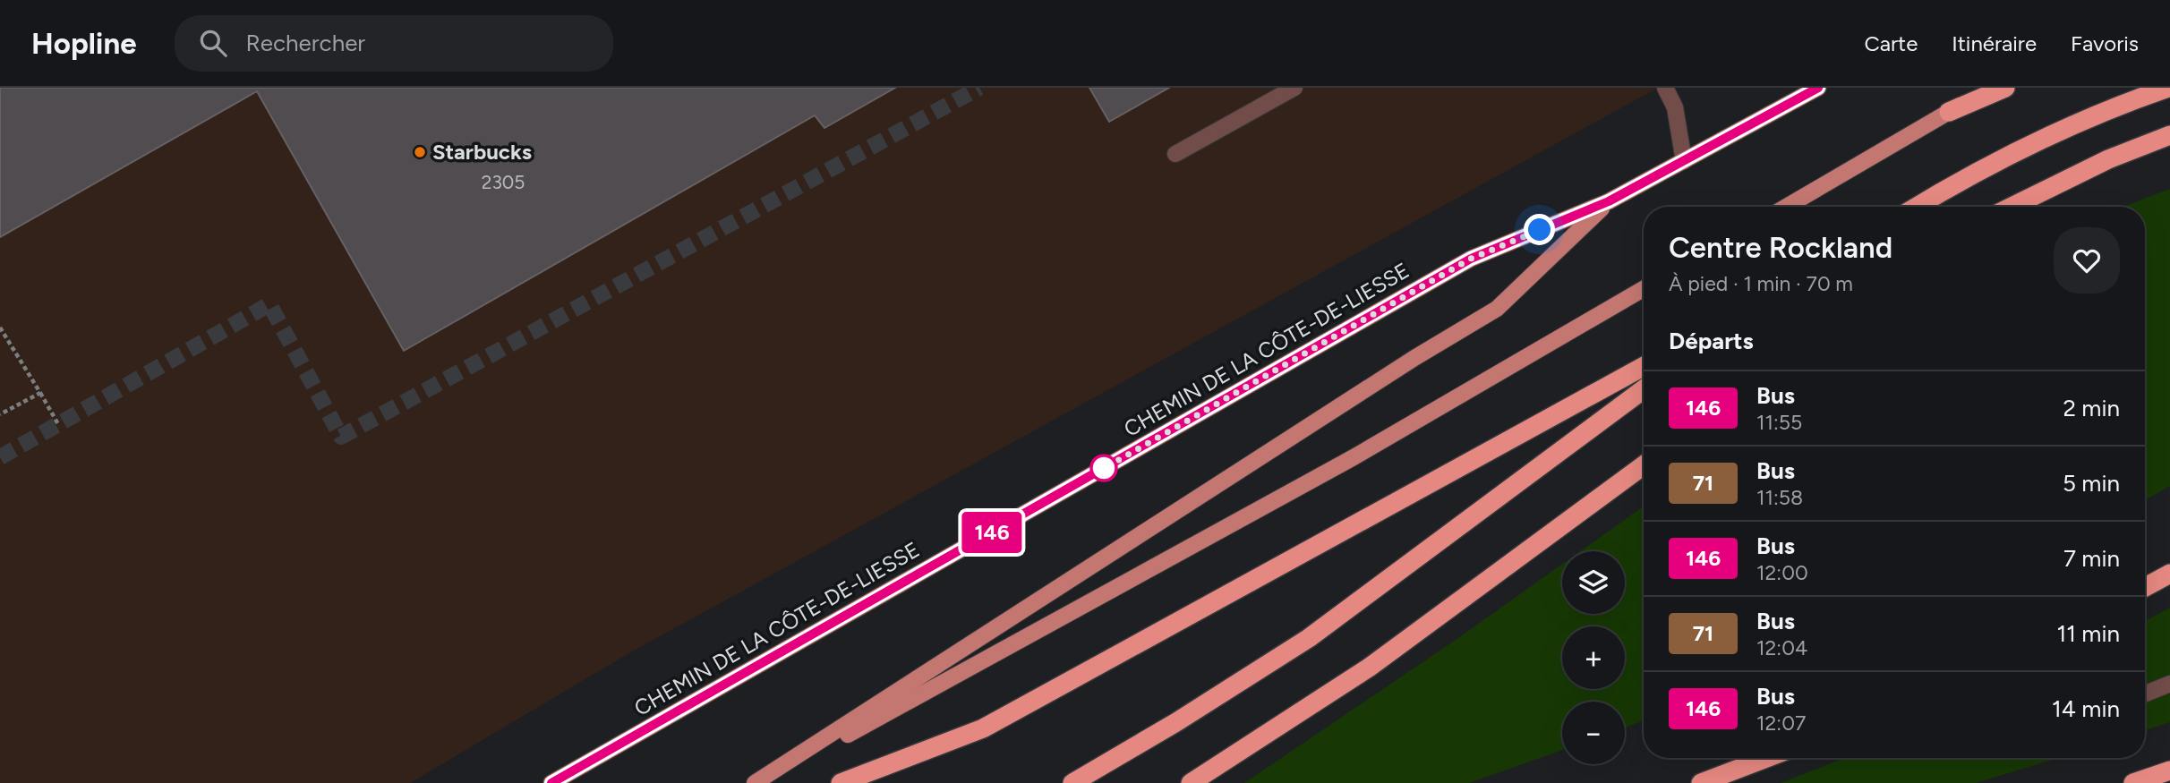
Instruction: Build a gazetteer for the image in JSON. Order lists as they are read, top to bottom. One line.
{"streets":{"main road":["CHEMIN DE LA CÔTE-DE-LIESSE"]},"places":["Starbucks"],"lines":["bus line 146"],"house_numbers":["2305"],"page":{"header":"Hopline","search":"Rechercher","nav":["Carte","Itinéraire","Favoris"],"on_map":"146","heading":[["Centre Rockland","À pied · 1 min · 70 m"],"Départs"],"list":[{"mark":"146","name":"Bus","note":"11:55","value":"2 min"},{"mark":"71","name":"Bus","note":"11:58","value":"5 min"},{"mark":"146","name":"Bus","note":"12:00","value":"7 min"},{"mark":"71","name":"Bus","note":"12:04","value":"11 min"},{"mark":"146","name":"Bus","note":"12:07","value":"14 min"}],"map_buttons":["+","−"]}}
